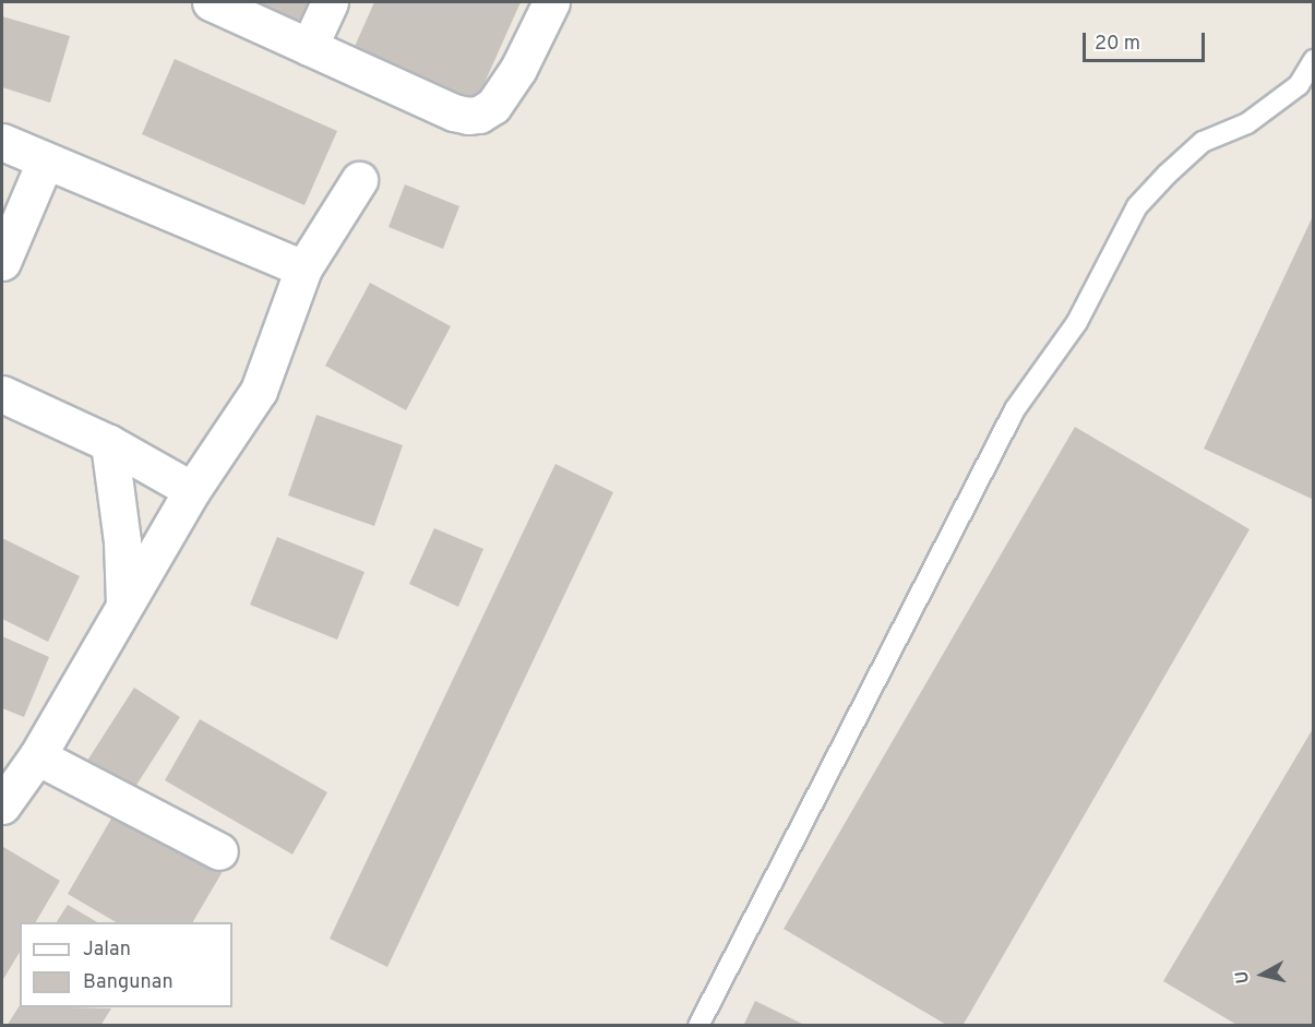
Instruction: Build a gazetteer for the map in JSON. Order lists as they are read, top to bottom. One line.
{"legend":["Jalan","Bangunan"],"scale_bar":"20 m","north":"left"}
